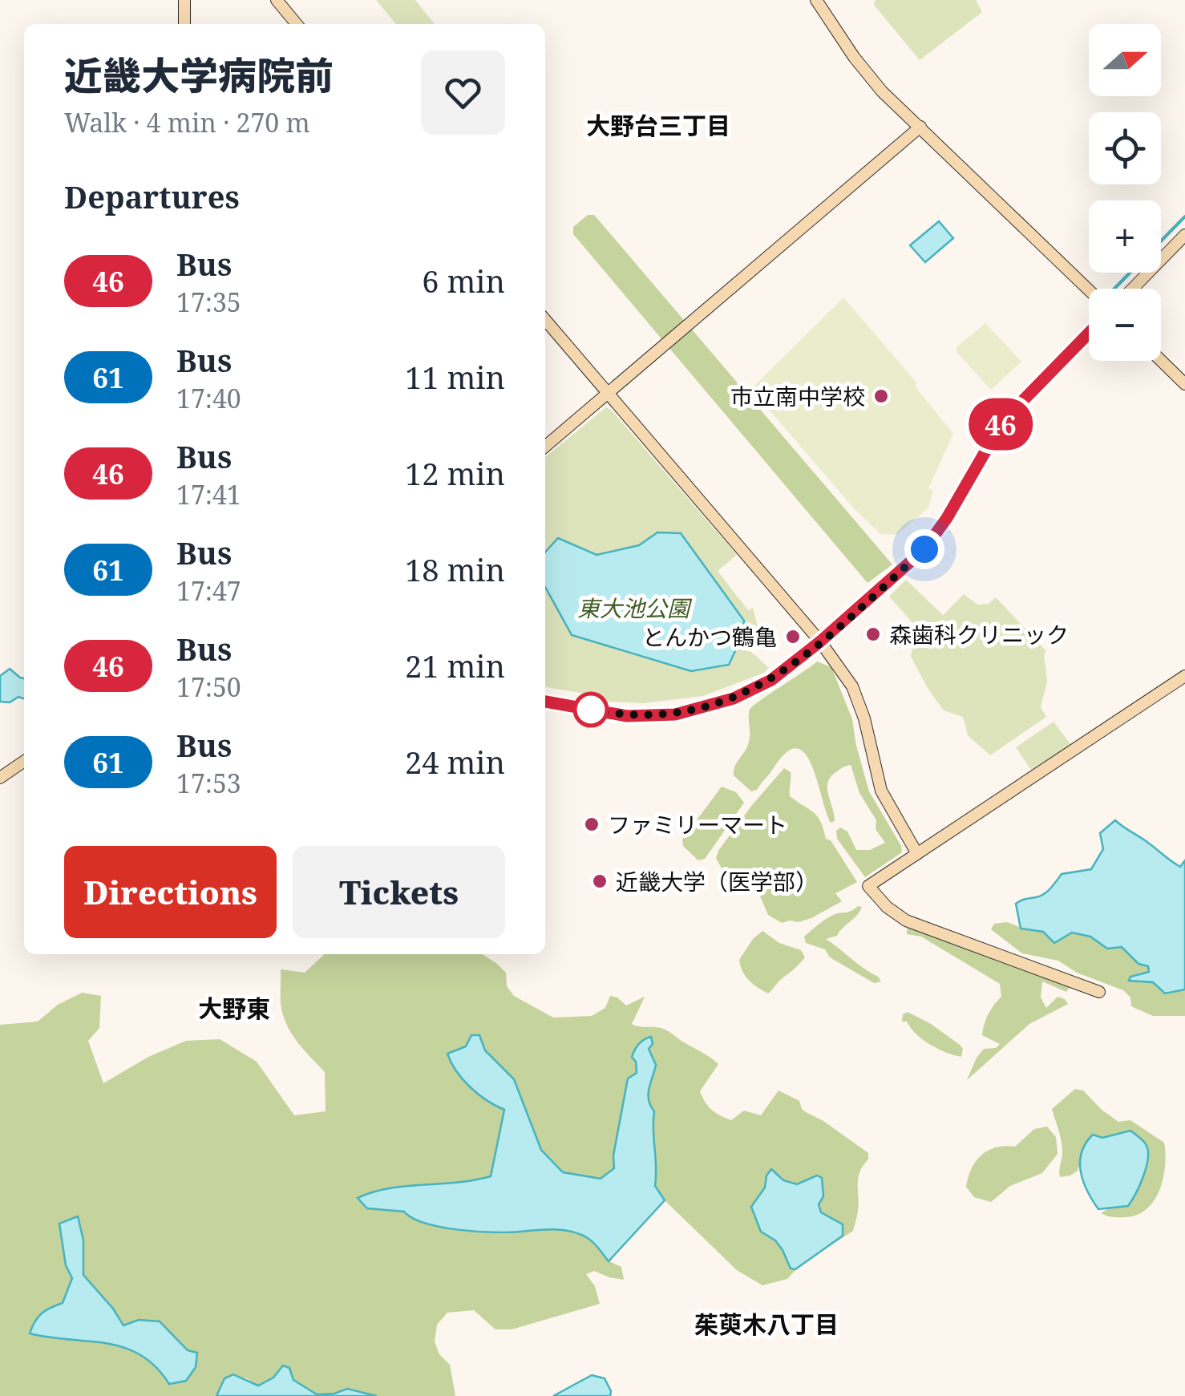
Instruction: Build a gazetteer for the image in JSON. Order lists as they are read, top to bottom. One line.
{"districts":["大野台三丁目","大野東","茱萸木八丁目"],"parks":["東大池公園"],"places":["市立南中学校","森歯科クリニック","とんかつ鶴亀","ファミリーマート","近畿大学（医学部）"],"lines":["bus line 46"],"north":"right","page":{"on_map":"46","map_buttons":["+","−"],"heading":[["近畿大学病院前","Walk · 4 min · 270 m"],"Departures"],"list":[{"mark":"46","name":"Bus","note":"17:35","value":"6 min"},{"mark":"61","name":"Bus","note":"17:40","value":"11 min"},{"mark":"46","name":"Bus","note":"17:41","value":"12 min"},{"mark":"61","name":"Bus","note":"17:47","value":"18 min"},{"mark":"46","name":"Bus","note":"17:50","value":"21 min"},{"mark":"61","name":"Bus","note":"17:53","value":"24 min"}],"buttons":["Directions","Tickets"]}}
